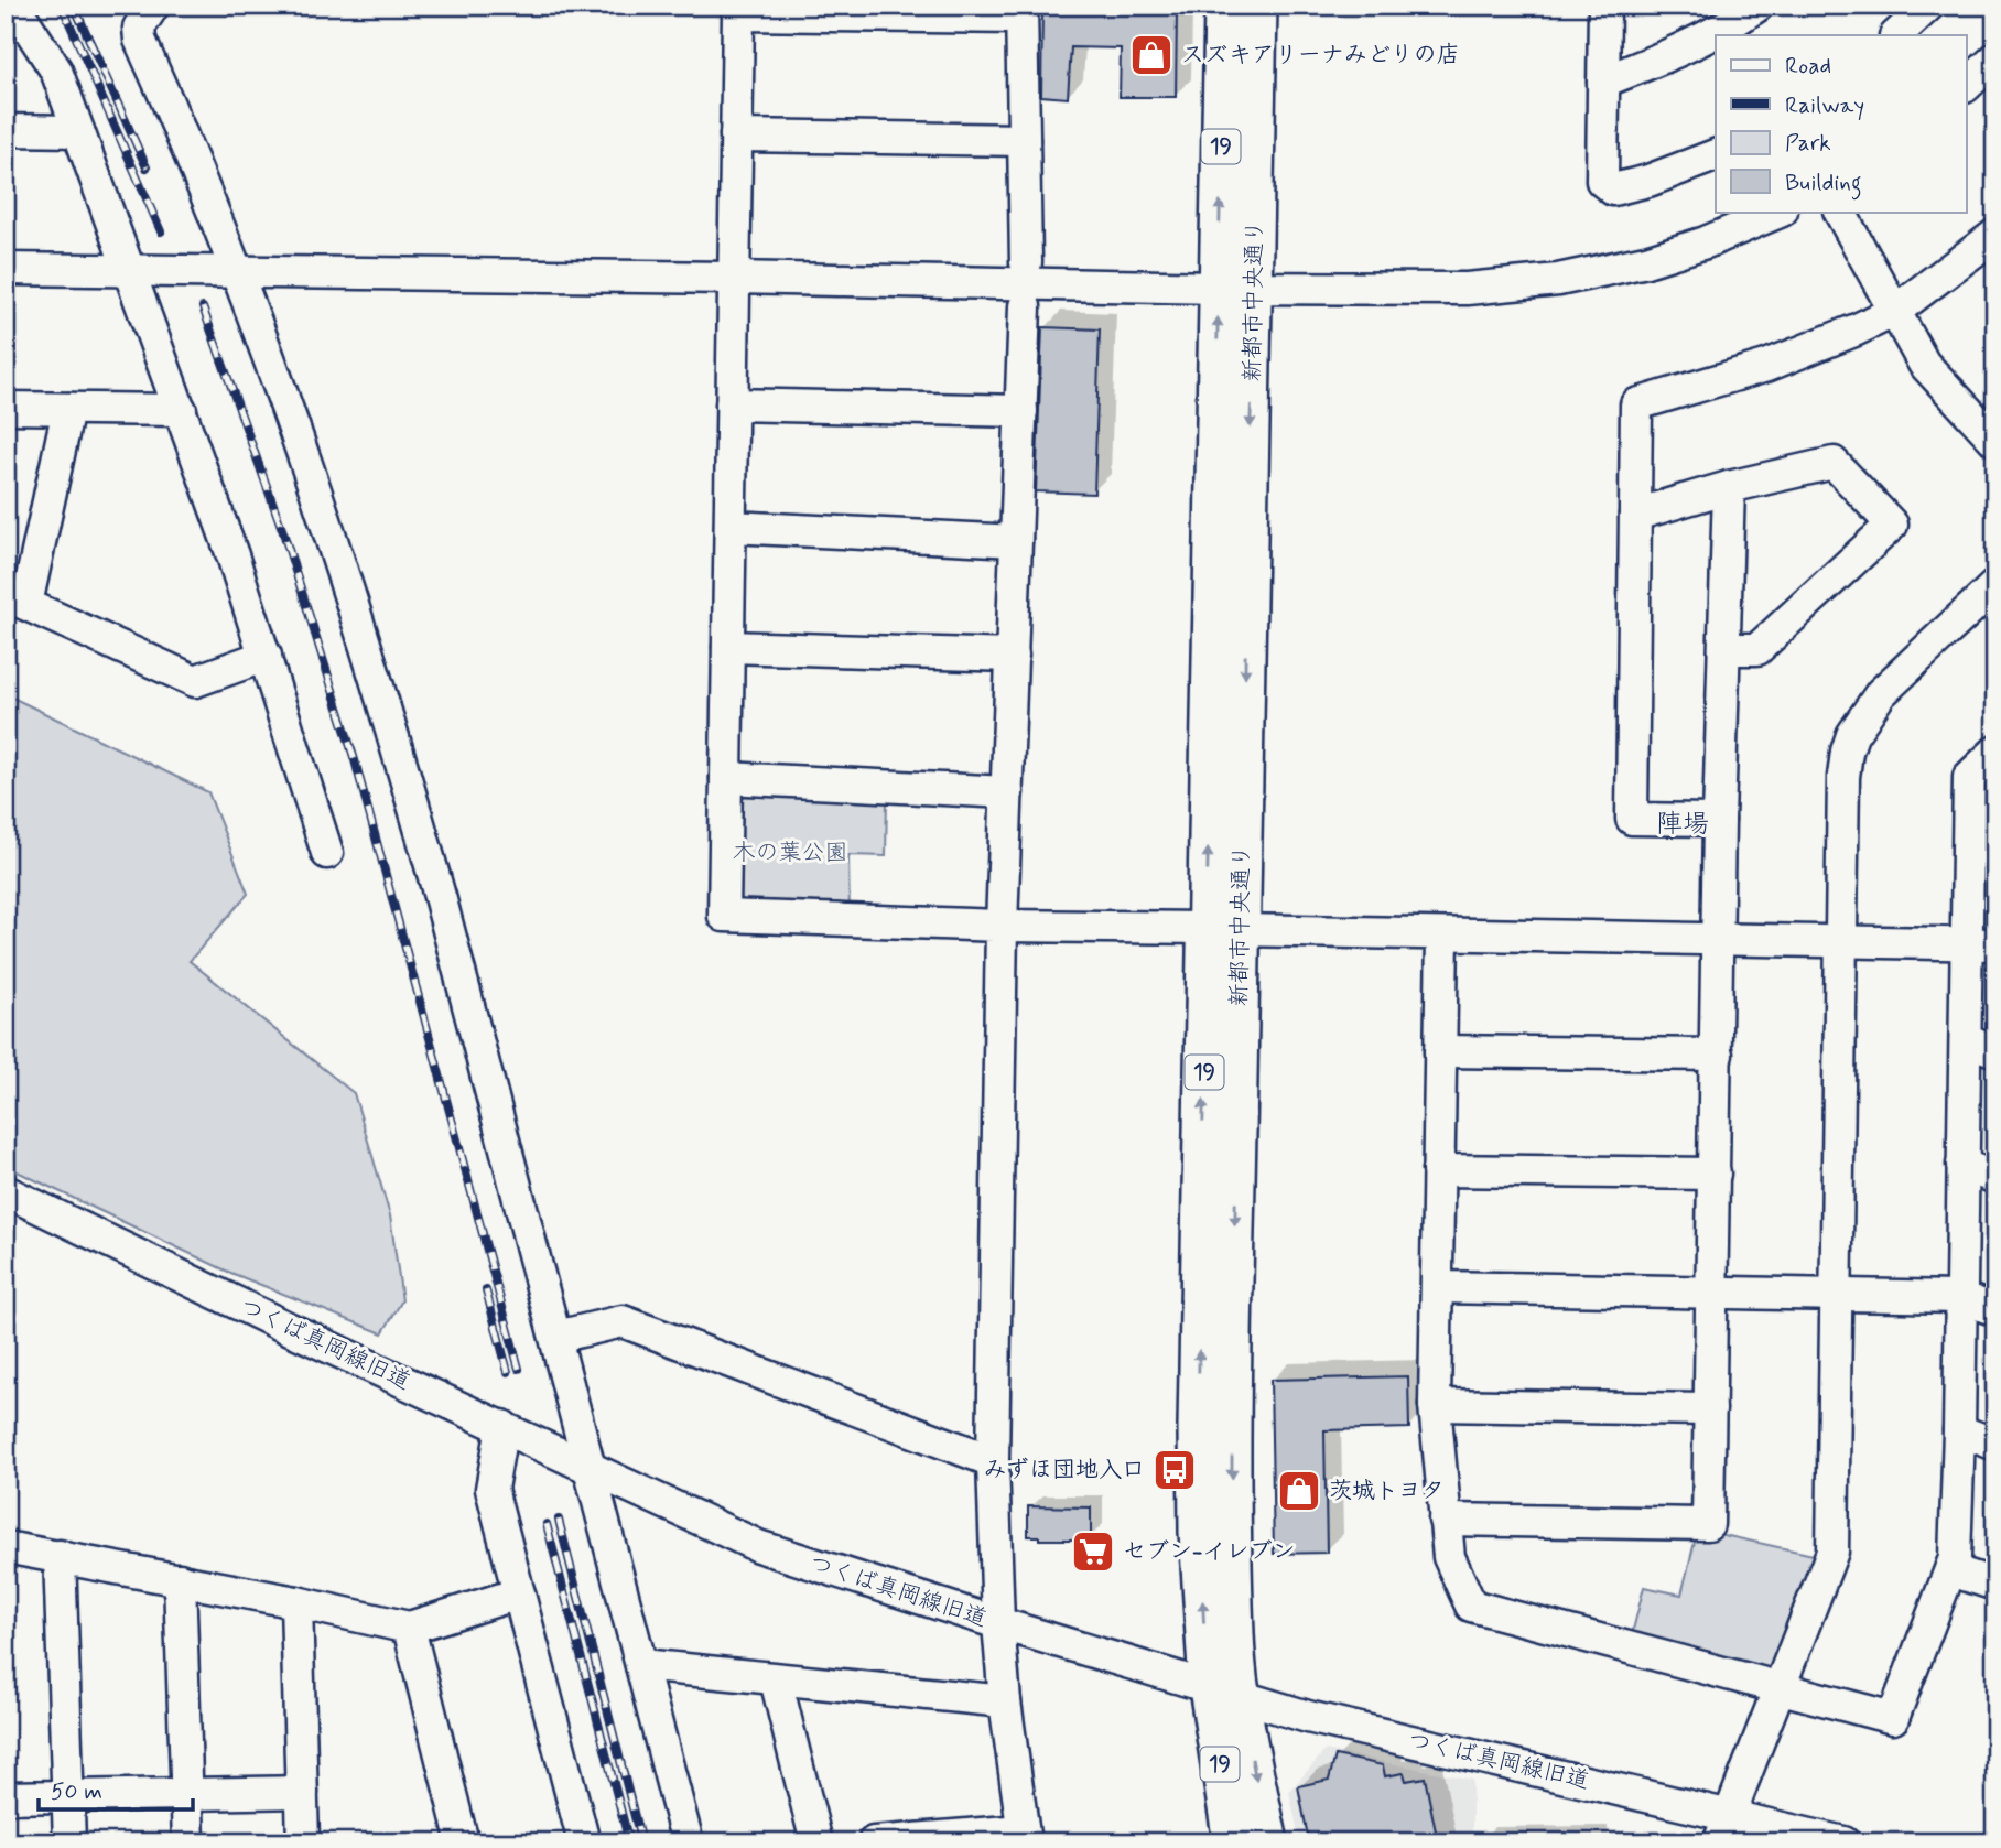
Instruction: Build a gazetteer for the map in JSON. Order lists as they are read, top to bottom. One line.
{"streets":{"main road":["19","新都市中央通り"],"street":["つくば真岡線旧道"]},"crossings":[["新都市中央通り","つくば真岡線旧道"]],"districts":["陣場"],"parks":["木の葉公園"],"places":{"shop":["スズキアリーナみどりの店","茨城トヨタ"],"bus stop":["みずほ団地入口"],"supermarket":["セブン-イレブン"]},"legend":["Road","Railway","Park","Building"],"scale_bar":"50 m"}
